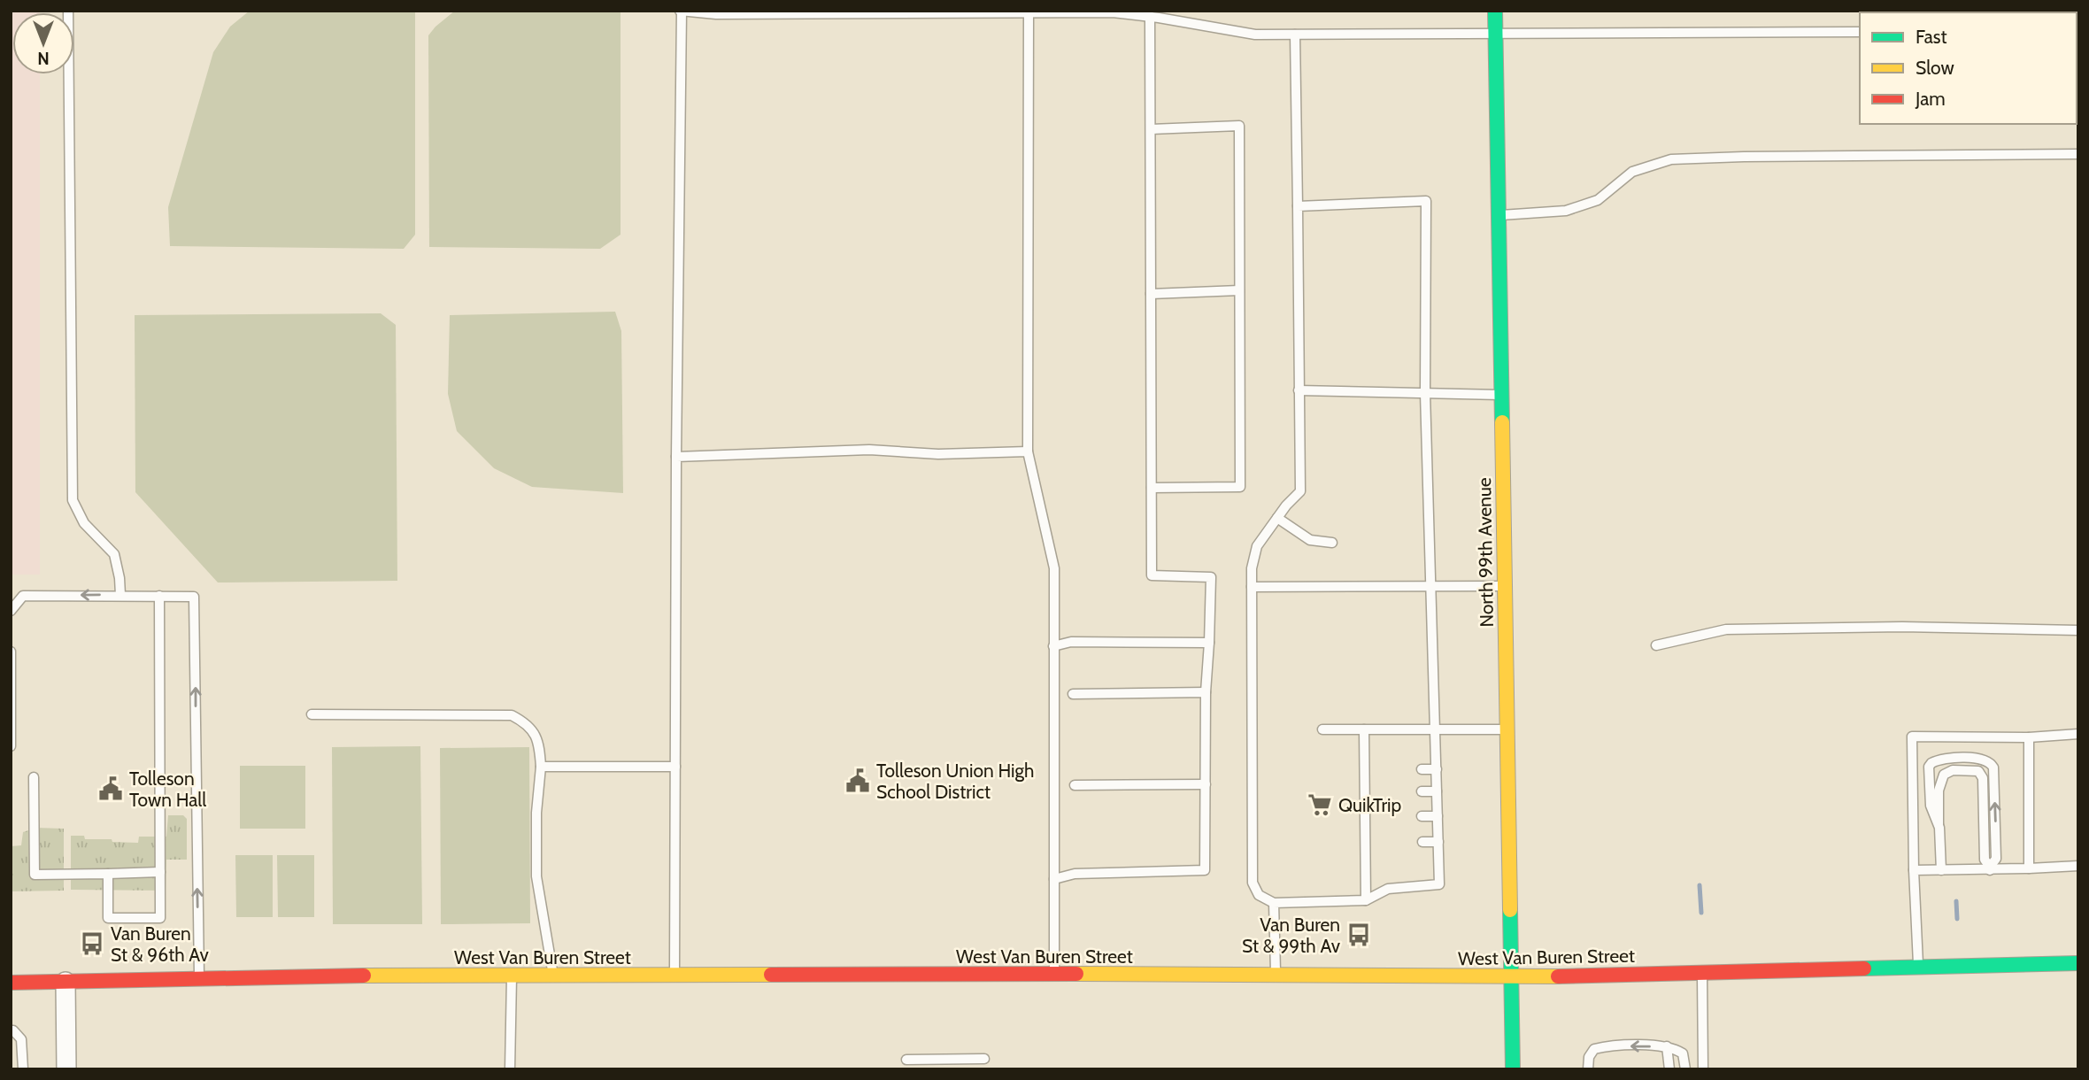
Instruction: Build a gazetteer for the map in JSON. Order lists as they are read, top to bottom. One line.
{"streets":{"main road":["North 99th Avenue","West Van Buren Street"]},"crossings":[["North 99th Avenue","West Van Buren Street"]],"places":{"public building":["Tolleson Union High School District","Tolleson Town Hall"],"supermarket":["QuikTrip"],"bus stop":["Van Buren St & 99th Av","Van Buren St & 96th Av"]},"legend":["Fast","Slow","Jam"],"north":"bottom"}
